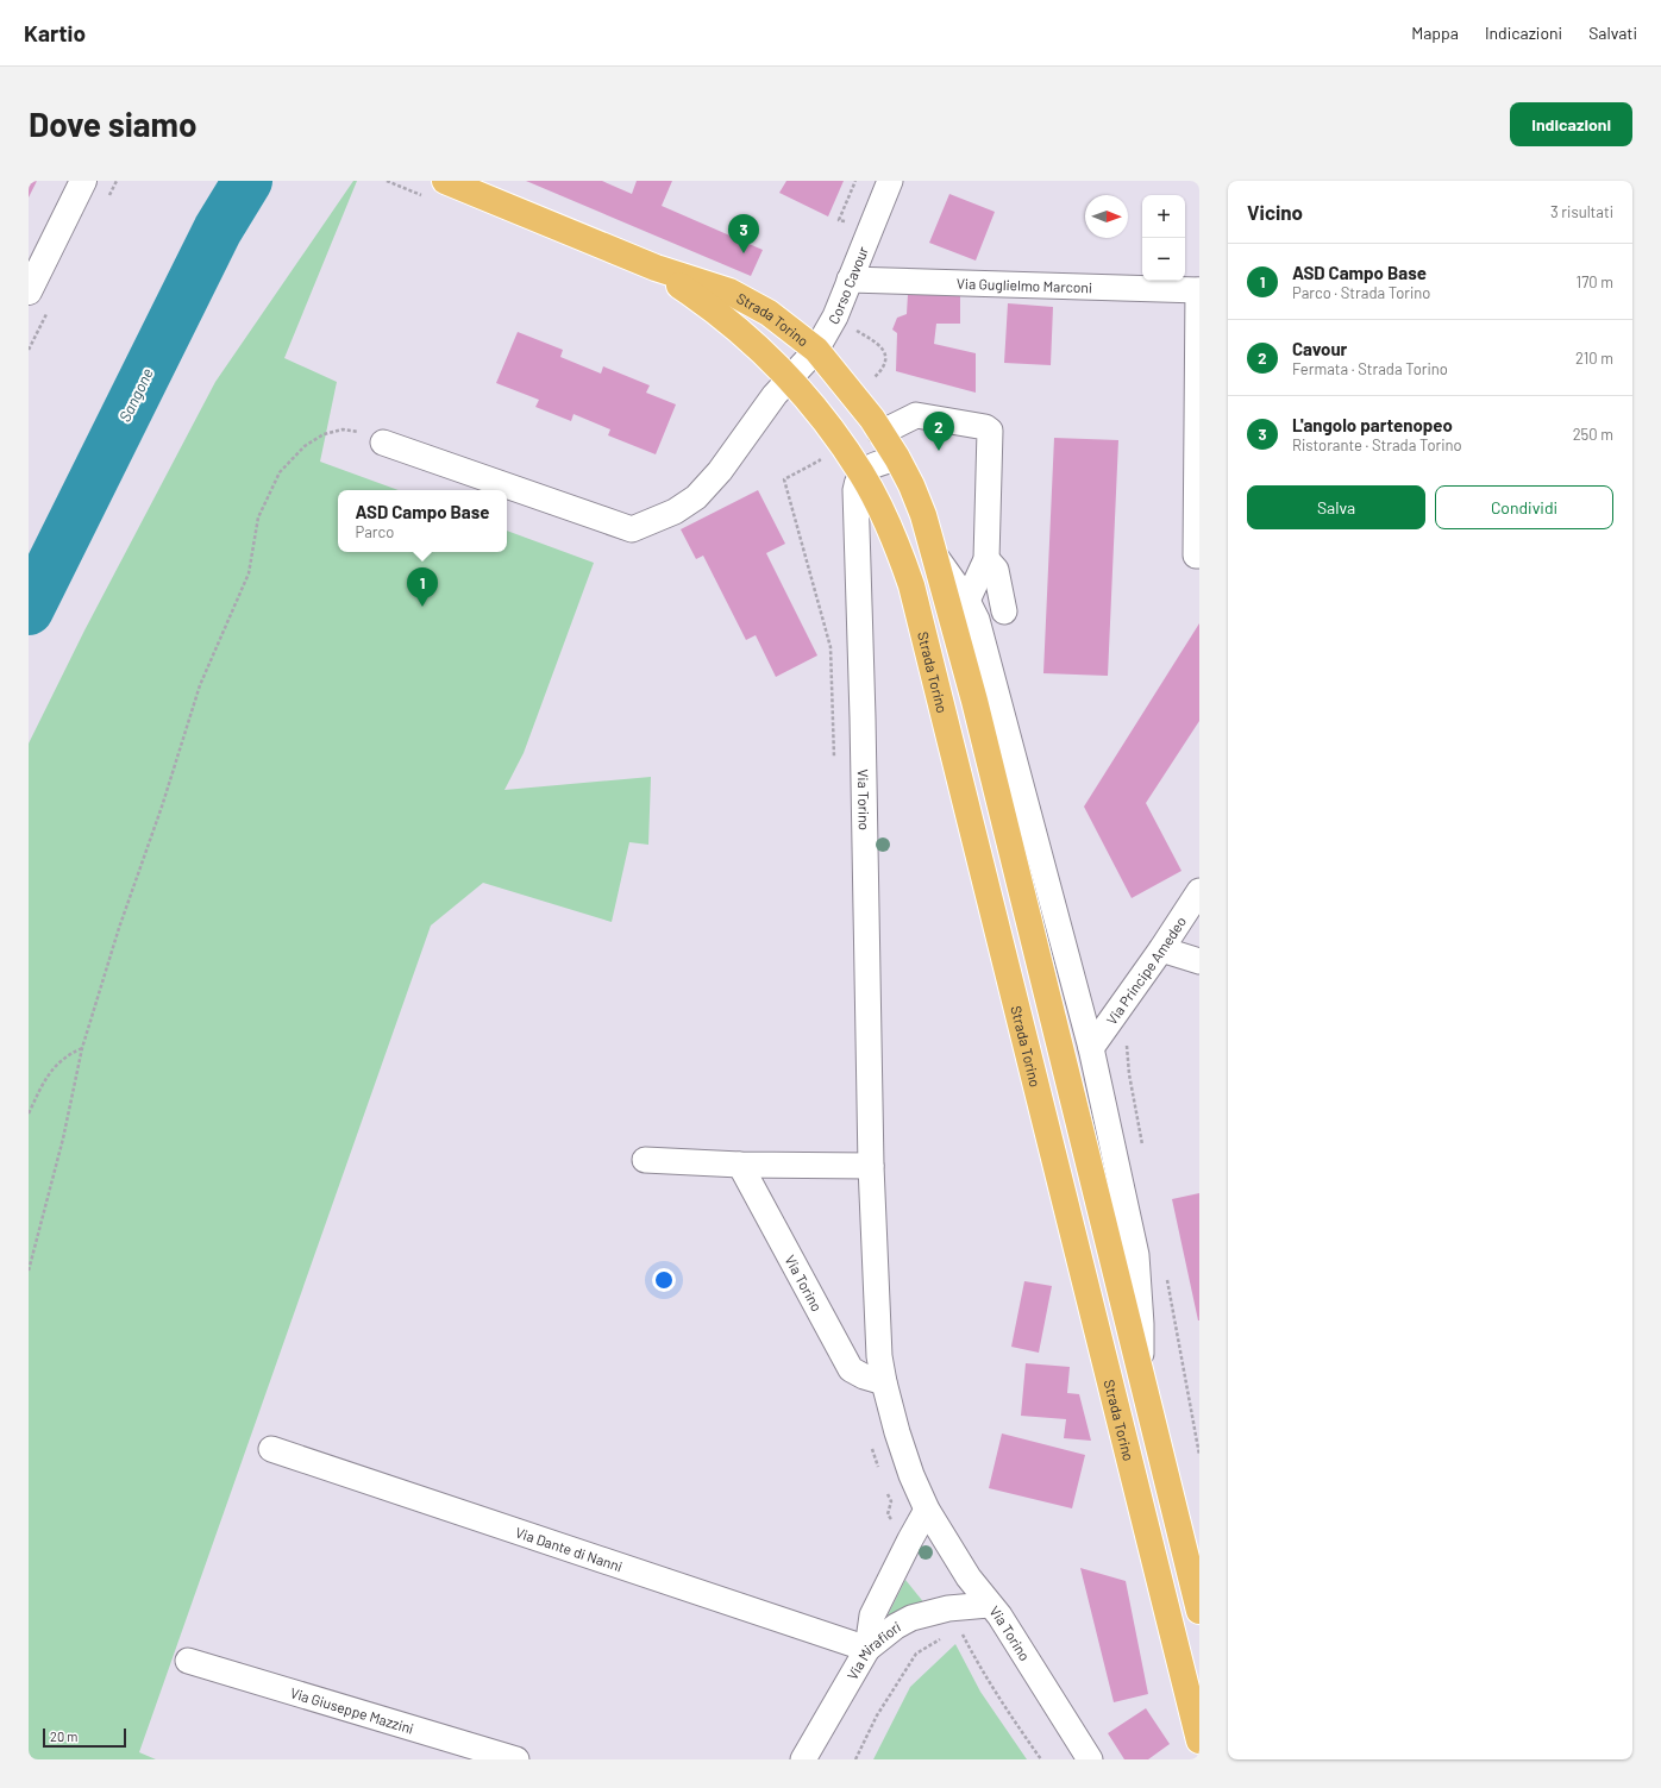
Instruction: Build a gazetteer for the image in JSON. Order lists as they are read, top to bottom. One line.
{"streets":{"main road":["Strada Torino"],"street":["Corso Cavour","Via Guglielmo Marconi","Via Torino","Via Principe Amedeo","Via Dante di Nanni","Via Mirafiori","Via Giuseppe Mazzini"]},"crossings":[["Corso Cavour","Via Guglielmo Marconi"],["Corso Cavour","Strada Torino"],["Strada Torino","Via Torino"],["Strada Torino","Via Principe Amedeo"],["Via Torino","Via Mirafiori"],["Via Dante di Nanni","Via Mirafiori"]],"water":["Sangone"],"scale_bar":"20 m","north":"right","page":{"header":"Kartio","nav":["Mappa","Indicazioni","Salvati"],"buttons":["Indicazioni",["Salva","Condividi"]],"title":"Dove siamo","heading":["Vicino","3 risultati"],"map_buttons":["+","−"],"pins":["3","2","1"],"list":[{"mark":"1","name":"ASD Campo Base","note":"Parco · Strada Torino","value":"170 m"},{"mark":"2","name":"Cavour","note":"Fermata · Strada Torino","value":"210 m"},{"mark":"3","name":"L'angolo partenopeo","note":"Ristorante · Strada Torino","value":"250 m"}],"popup":["ASD Campo Base","Parco"],"scale":"20 m"}}
